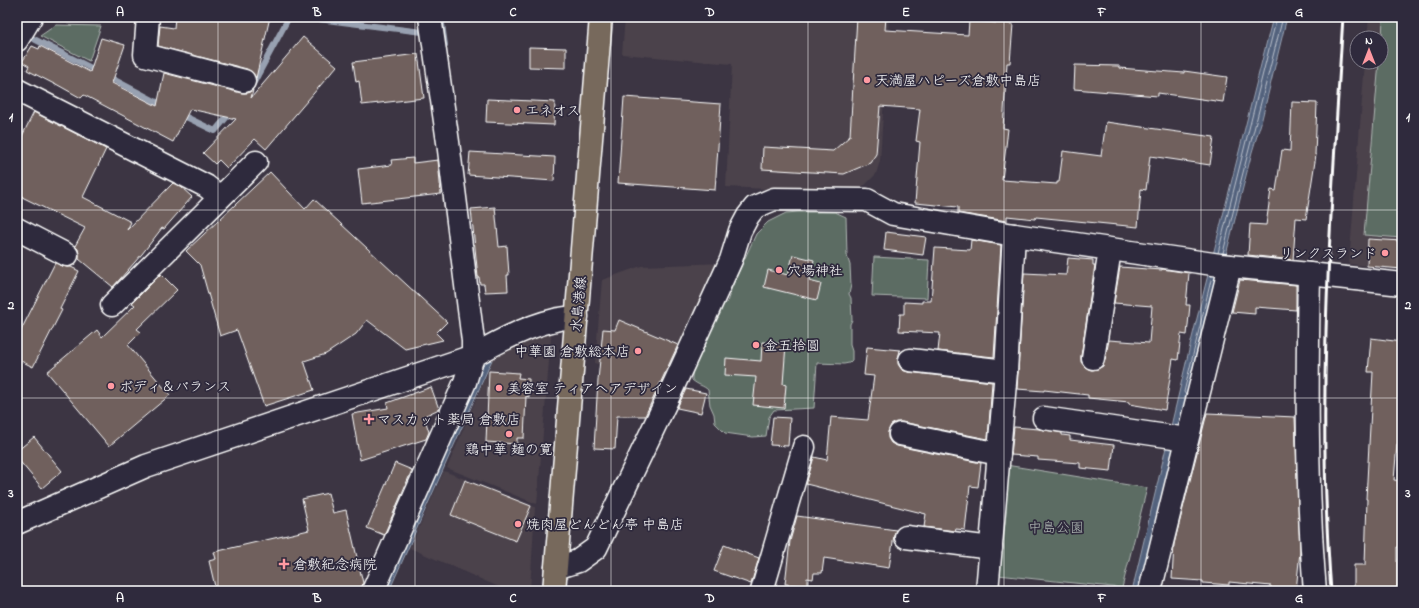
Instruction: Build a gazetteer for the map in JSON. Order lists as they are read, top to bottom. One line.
{"streets":{"main road":["水島港線"]},"parks":["中島公園"],"places":{"other":["天満屋ハピーズ倉敷中島店","エネオス","リンクスランド","穴場神社","金五拾圓","中華園 倉敷総本店","ボディ＆バランス","美容室 ティアヘアデザイン","鶏中華 麺の寛","焼肉屋どんどん亭 中島店"],"health":["マスカット薬局 倉敷店","倉敷紀念病院"]},"north":"top","grid":{"columns":["A","B","C","D","E","F","G"],"rows":["1","2","3"]}}
